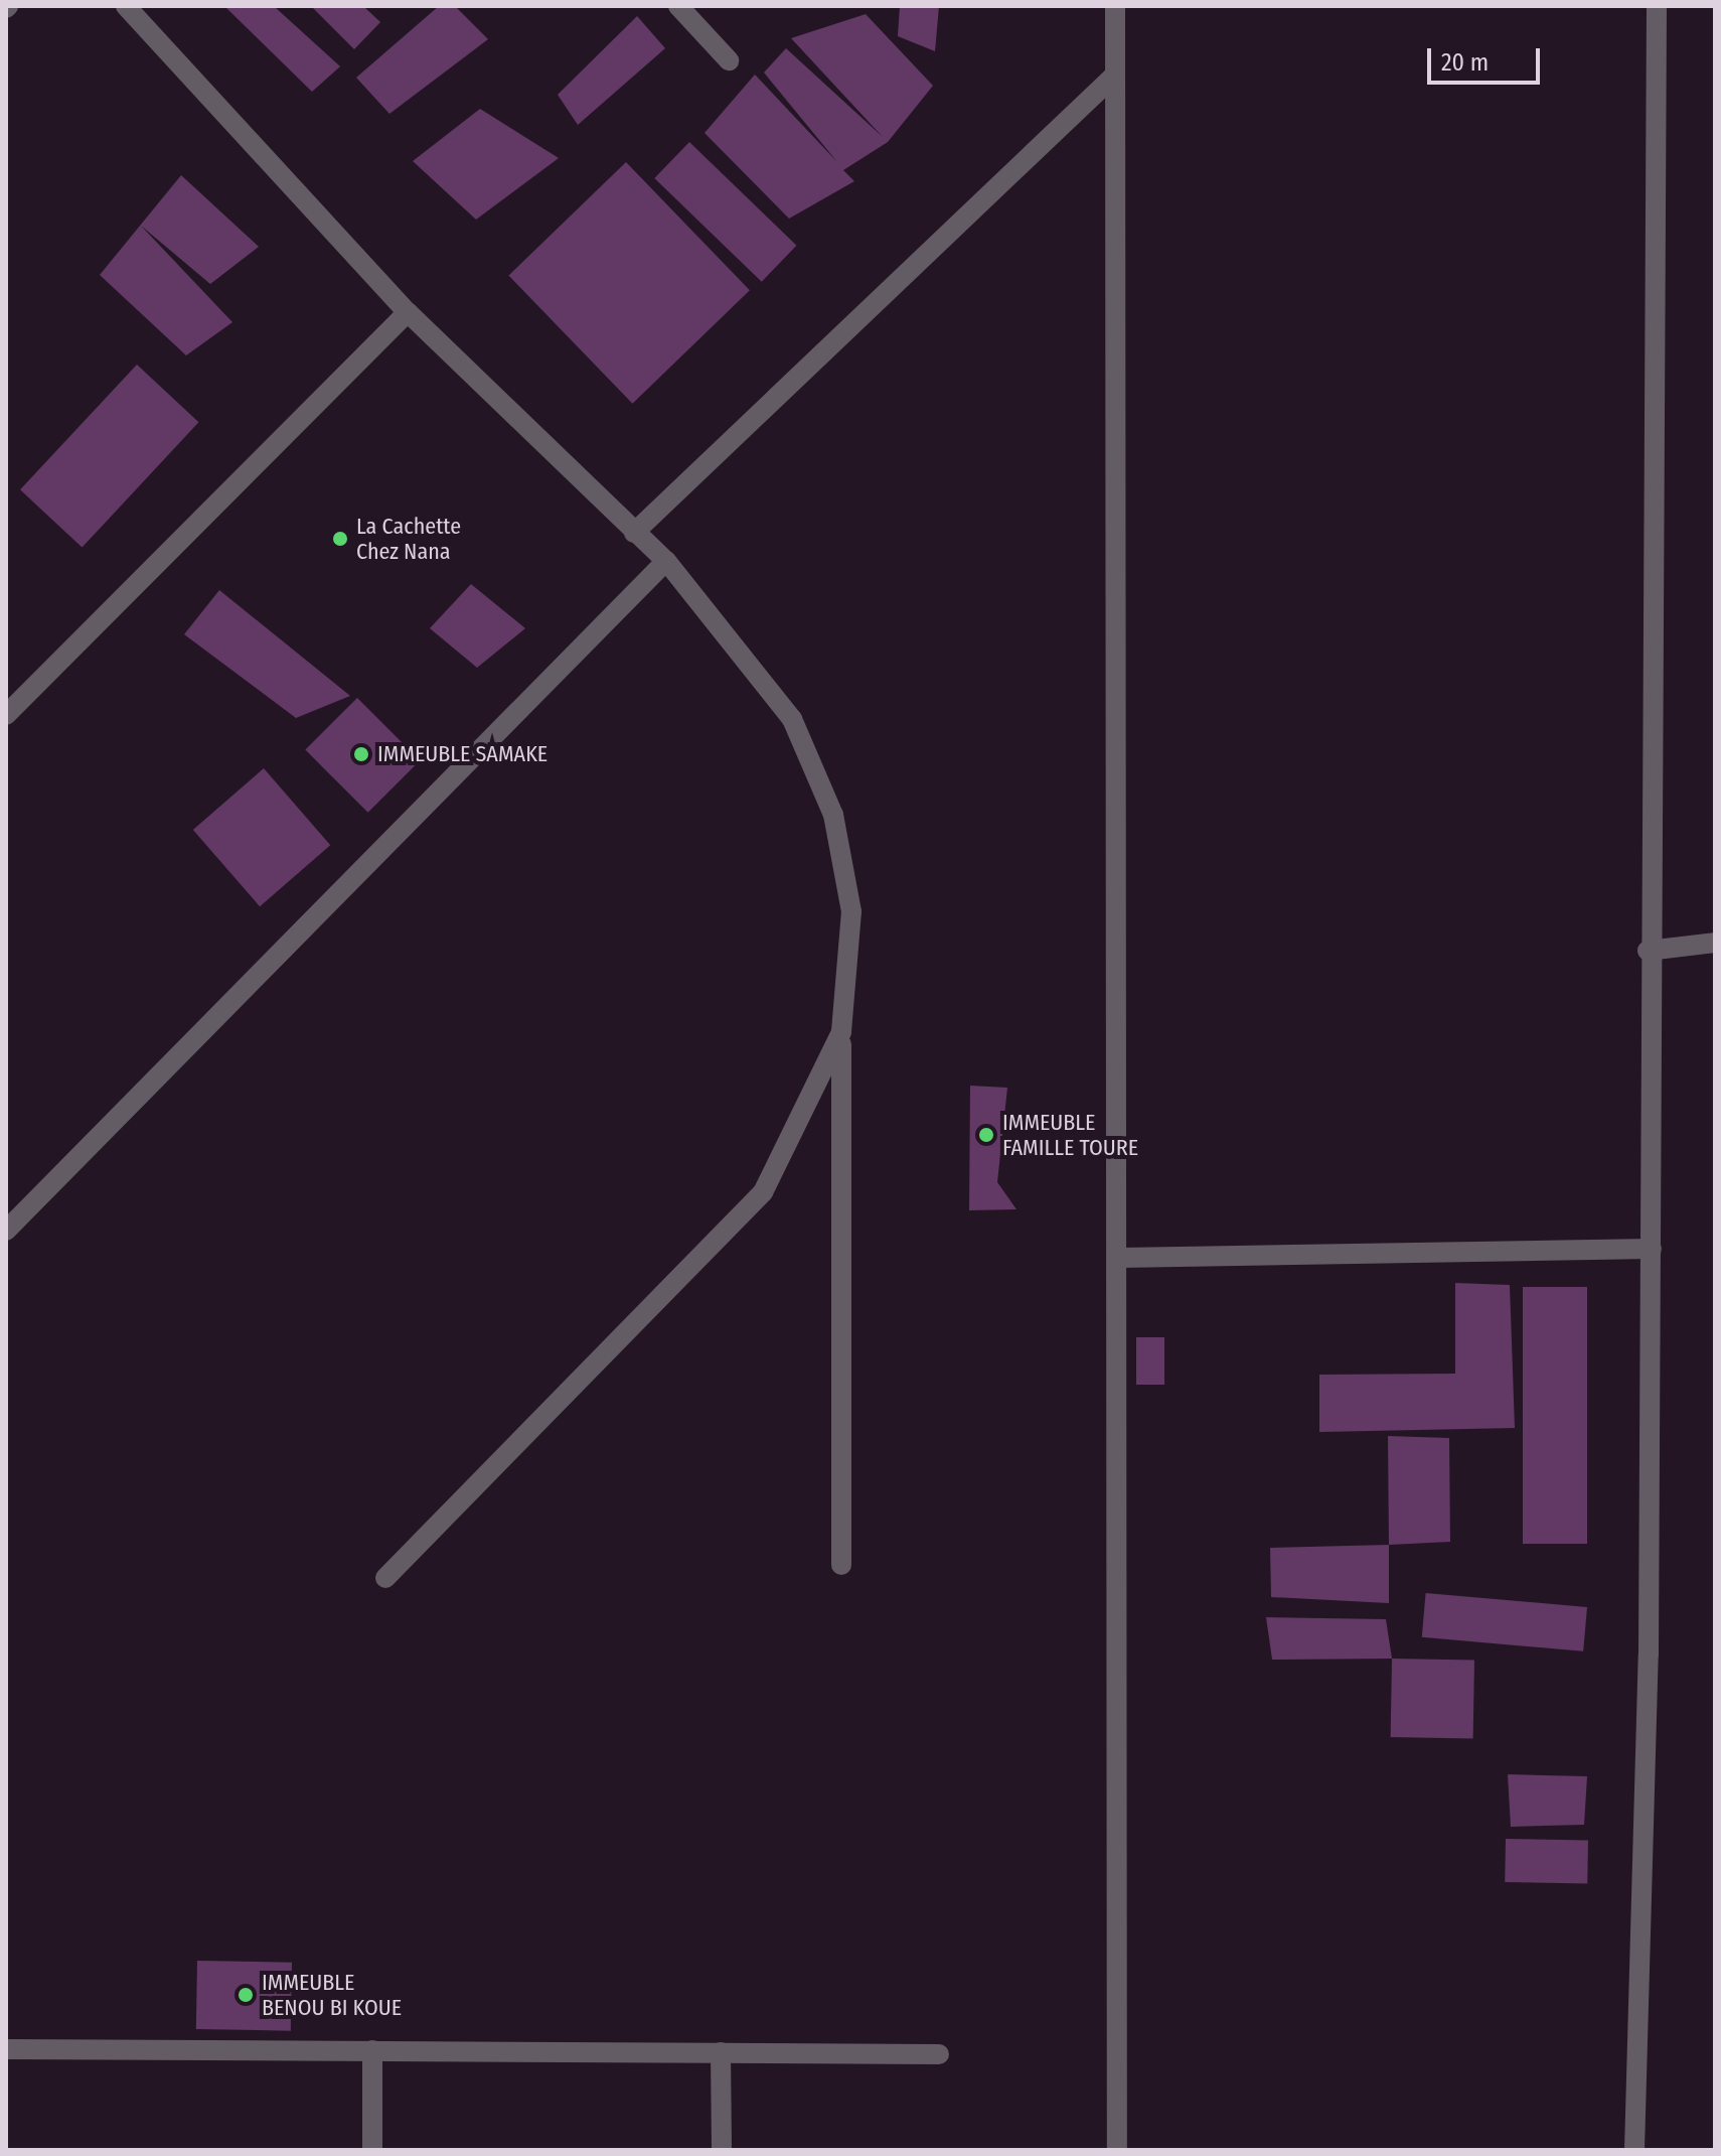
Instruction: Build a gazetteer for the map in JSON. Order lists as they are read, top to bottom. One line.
{"places":["La Cachette Chez Nana","IMMEUBLE SAMAKE","IMMEUBLE FAMILLE TOURE","IMMEUBLE BENOU BI KOUE"],"scale_bar":"20 m"}
